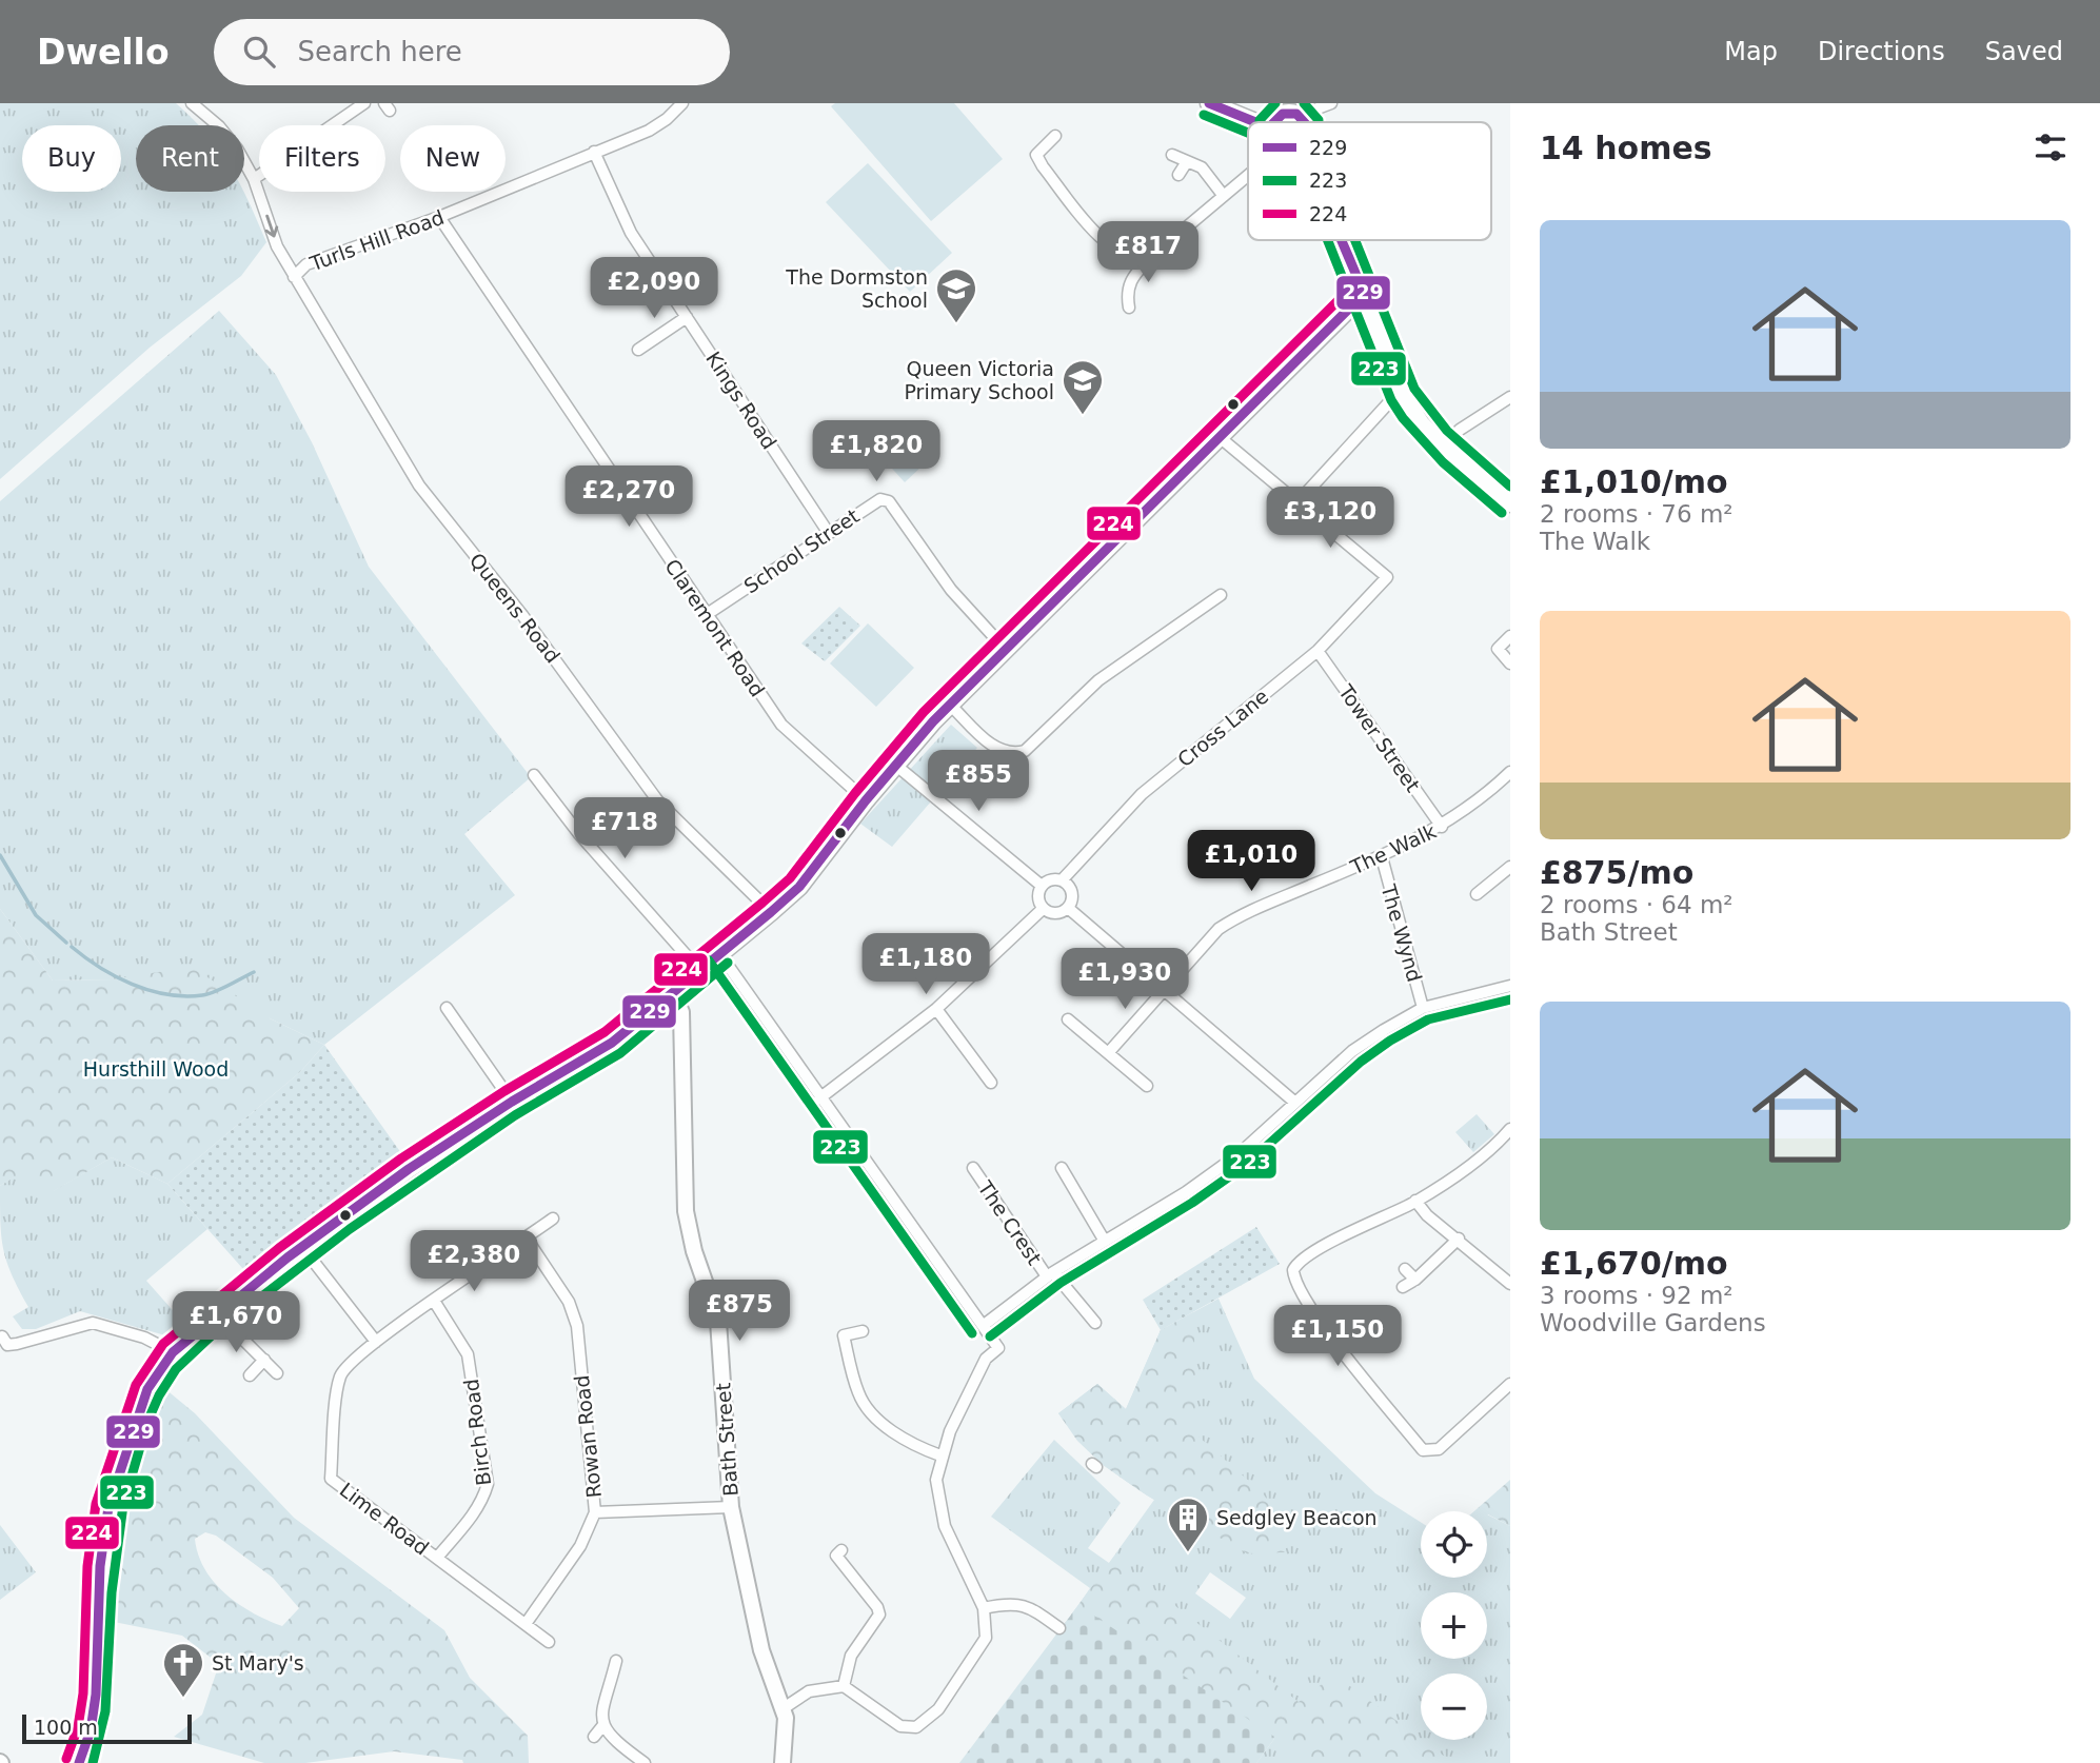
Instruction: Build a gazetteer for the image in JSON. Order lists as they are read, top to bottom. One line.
{"streets":{"street":["Turls Hill Road","Kings Road","School Street","Queens Road","Claremont Road","Cross Lane","Tower Street","The Walk","The Wynd","The Crest","Birch Road","Rowan Road","Bath Street","Lime Road"]},"crossings":[["Turls Hill Road","Kings Road"],["Turls Hill Road","Queens Road"],["Turls Hill Road","Claremont Road"],["Kings Road","School Street"],["School Street","Claremont Road"],["Cross Lane","Tower Street"],["Tower Street","The Walk"],["The Walk","The Wynd"],["Birch Road","Lime Road"],["Rowan Road","Bath Street"]],"parks":["Hursthill Wood"],"places":{"school or university":["The Dormston School","Queen Victoria Primary School"],"building":["Sedgley Beacon"],"church":["St Mary's"]},"lines":["transit line 229","transit line 223","transit line 224"],"legend":["229","223","224"],"scale_bar":"100 m","page":{"header":"Dwello","search":"Search here","nav":["Map","Directions","Saved"],"heading":"14 homes","chip":["Buy","Rent","Filters","New"],"list":[{"name":"£1,010/mo","note":"2 rooms · 76 m² · The Walk"},{"name":"£875/mo","note":"2 rooms · 64 m² · Bath Street"},{"name":"£1,670/mo","note":"3 rooms · 92 m² · Woodville Gardens"}],"price":["£817","£2,090","£1,820","£2,270","£3,120","£855","£718","£1,010","£1,180","£1,930","£2,380","£875","£1,670","£1,150"],"map_buttons":["+","−"],"scale":"100 m"}}
